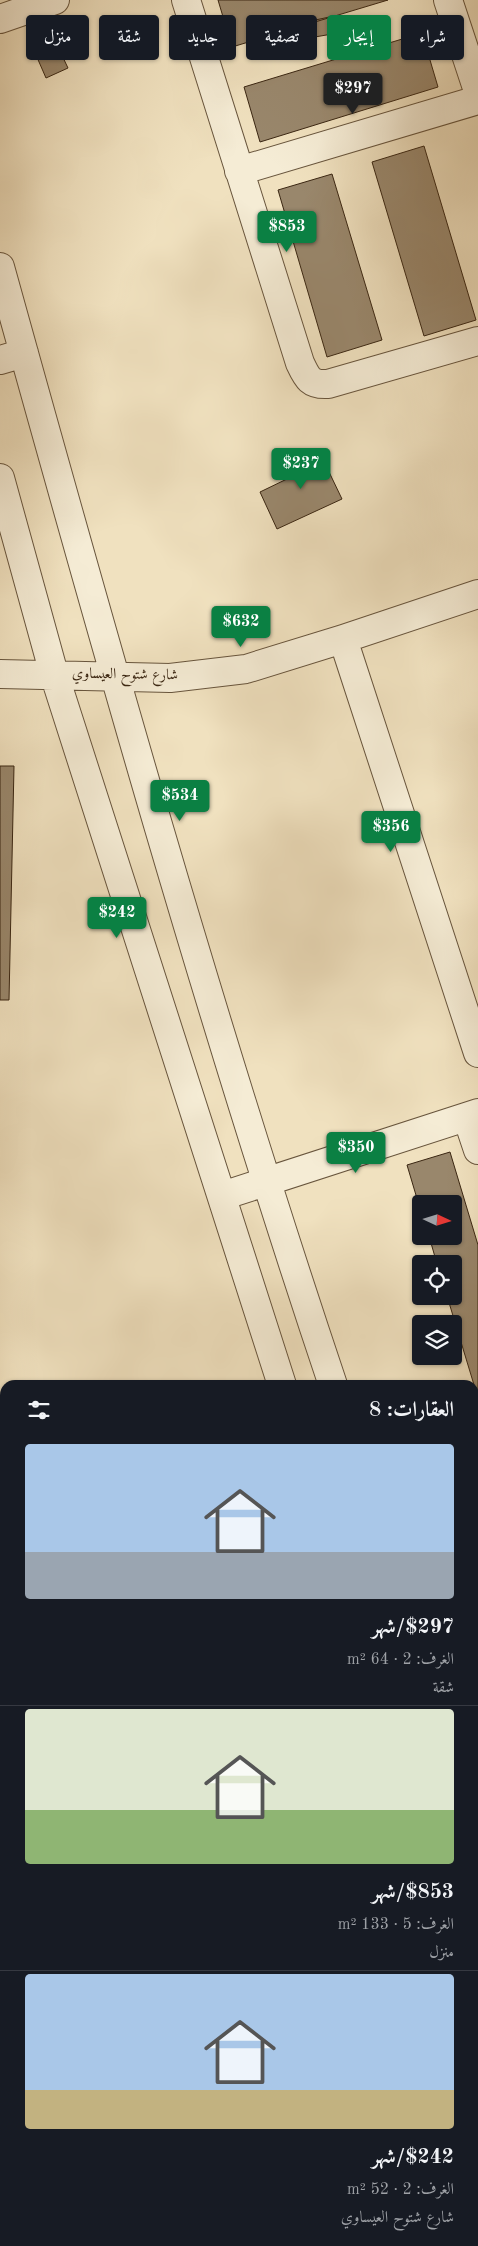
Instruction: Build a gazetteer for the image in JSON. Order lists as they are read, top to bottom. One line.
{"streets":{"street":["شارع شتوح العيساوي"]},"north":"right","page":{"chip":["شراء","إيجار","تصفية","جديد","شقة","منزل"],"price":["$297","$853","$237","$632","$534","$356","$242","$350"],"heading":"العقارات: 8","list":[{"name":"$297/شهر","note":"الغرف: 2 · 64 m² · شقة"},{"name":"$853/شهر","note":"الغرف: 5 · 133 m² · منزل"},{"name":"$242/شهر","note":"الغرف: 2 · 52 m² · شارع شتوح العيساوي"}]}}
